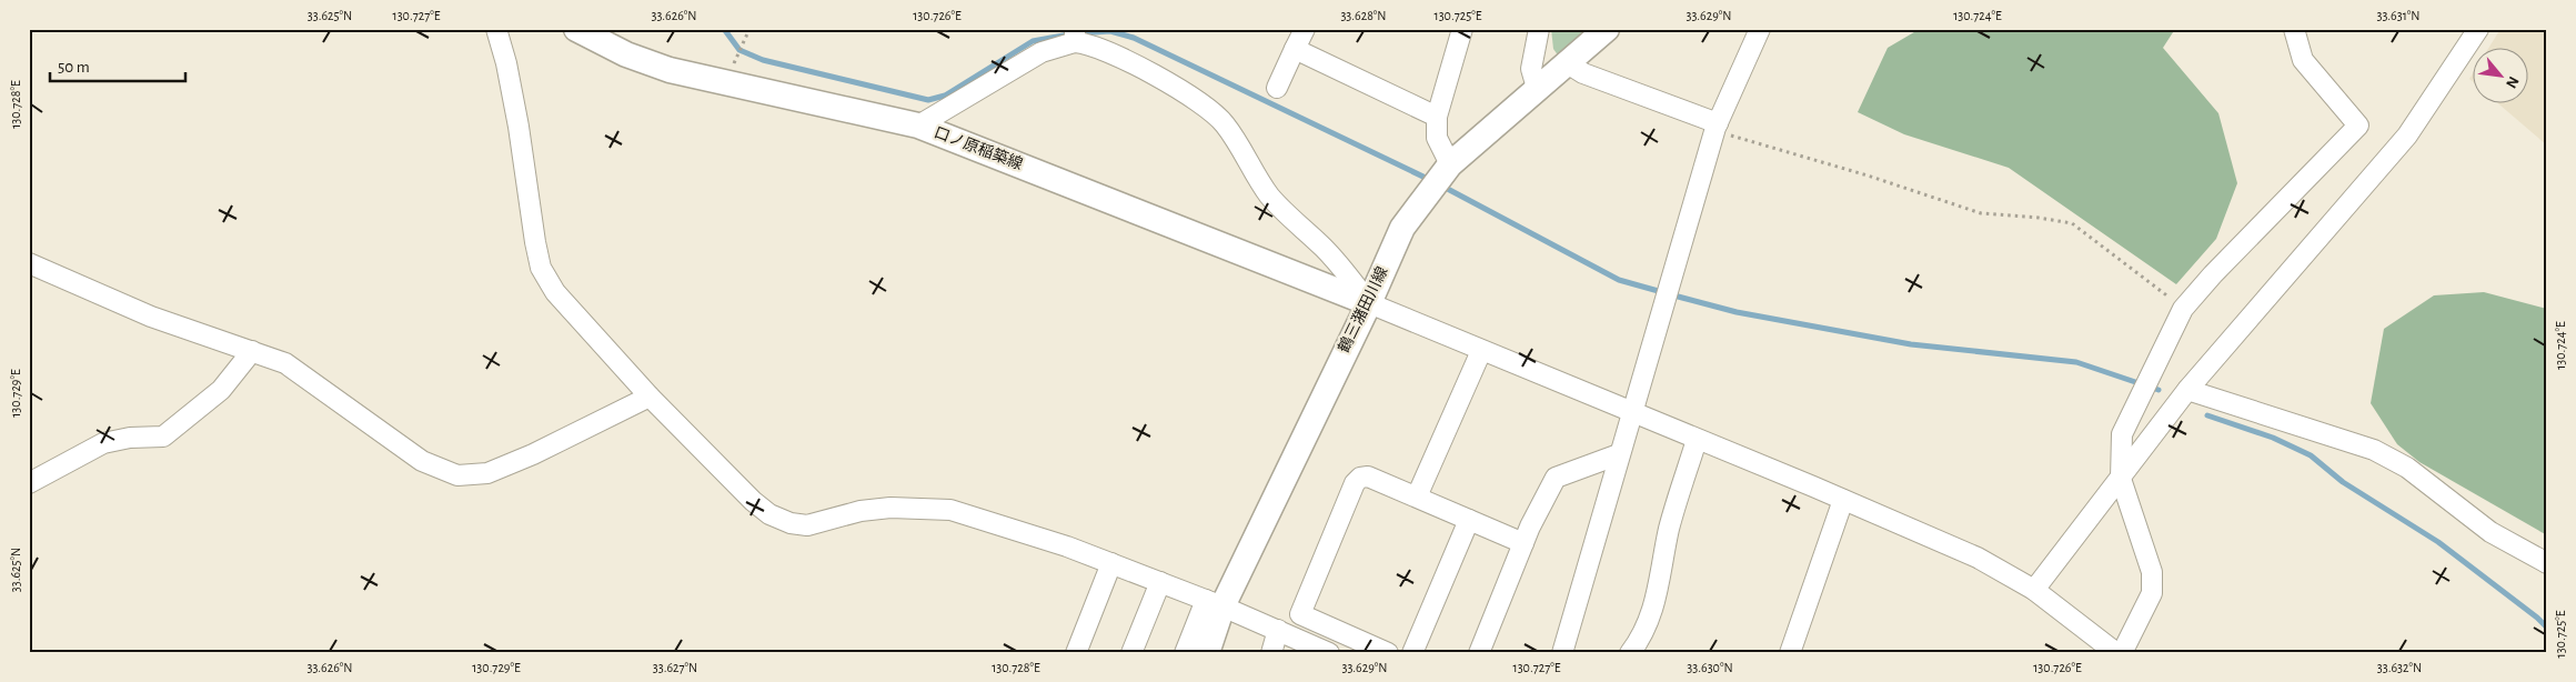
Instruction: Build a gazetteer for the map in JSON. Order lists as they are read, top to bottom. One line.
{"streets":{"main road":["口ノ原稲築線","鶴三潴田川線"]},"crossings":[["口ノ原稲築線","鶴三潴田川線"]],"scale_bar":"50 m","north":"bottom right","coordinates":["33.625°N","130.727°E","33.626°N","130.726°E","33.628°N","130.725°E","33.629°N","130.724°E","33.631°N","130.728°E","130.729°E","33.627°N","33.630°N","33.632°N"]}
